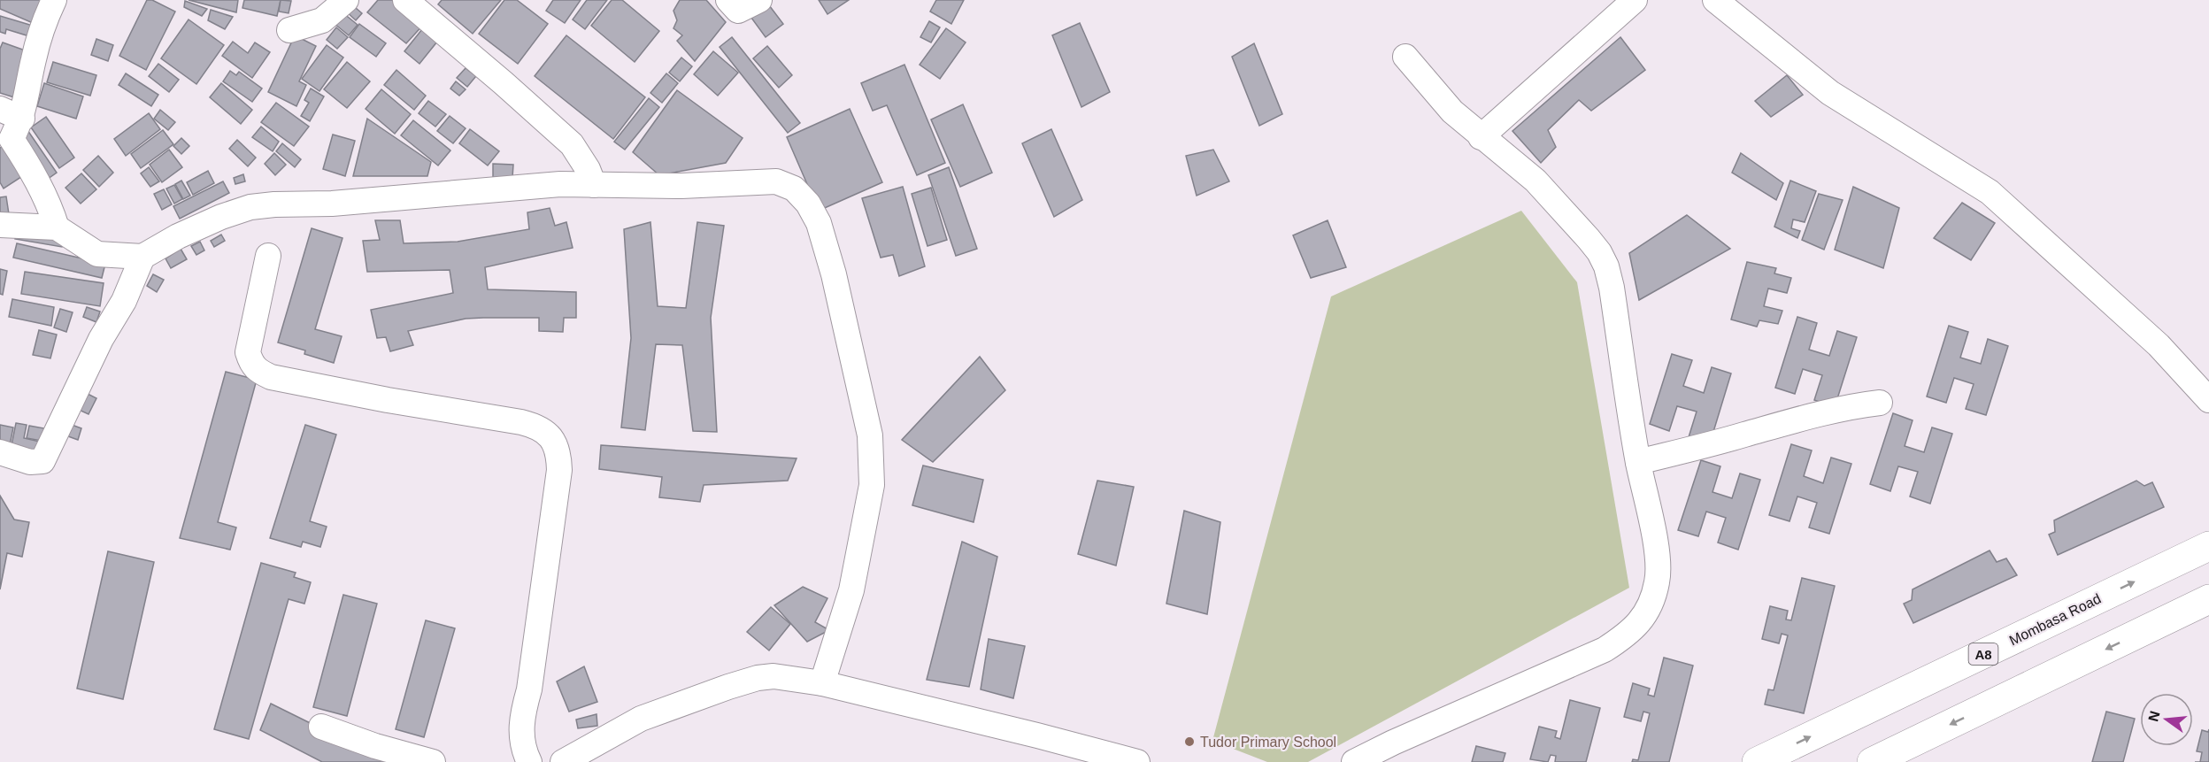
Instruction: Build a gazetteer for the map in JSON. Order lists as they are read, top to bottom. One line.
{"streets":{"highway":["Mombasa Road","A8"]},"places":["Tudor Primary School"],"north":"left"}
